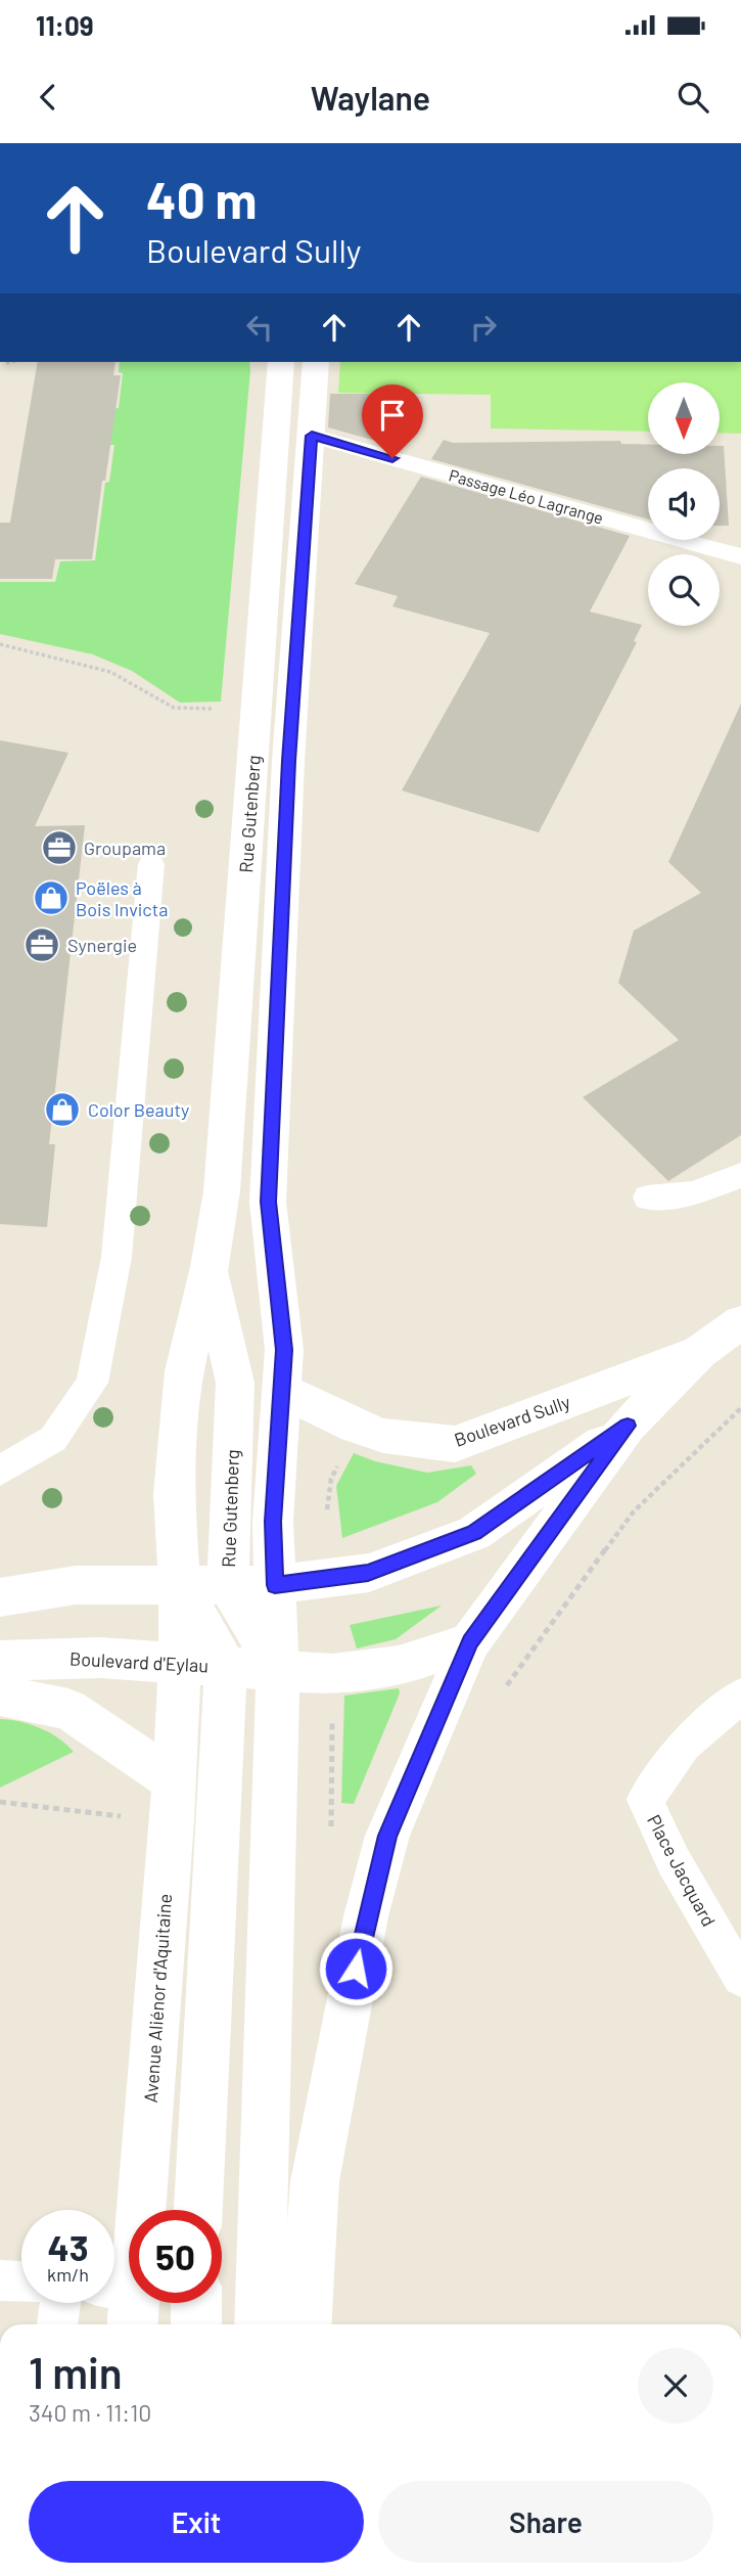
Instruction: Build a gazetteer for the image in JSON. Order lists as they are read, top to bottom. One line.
{"streets":{"main road":["Rue Gutenberg","Boulevard Sully","Boulevard d'Eylau","Avenue Aliénor d'Aquitaine"],"lane":["Passage Léo Lagrange","Place Jacquard"]},"crossings":[["Passage Léo Lagrange","Rue Gutenberg"],["Rue Gutenberg","Boulevard Sully"],["Rue Gutenberg","Boulevard d'Eylau"],["Rue Gutenberg","Avenue Aliénor d'Aquitaine"],["Boulevard d'Eylau","Avenue Aliénor d'Aquitaine"]],"places":{"office":["Groupama","Synergie"],"shop":["Poëles à Bois Invicta","Color Beauty"]},"north":"bottom","page":{"status":"11:09","header":"Waylane","turn":["40 m","Boulevard Sully"],"speed":"43 km/h","limit":"50","heading":["1 min","340 m · 11:10"],"buttons":["Exit","Share"]}}
